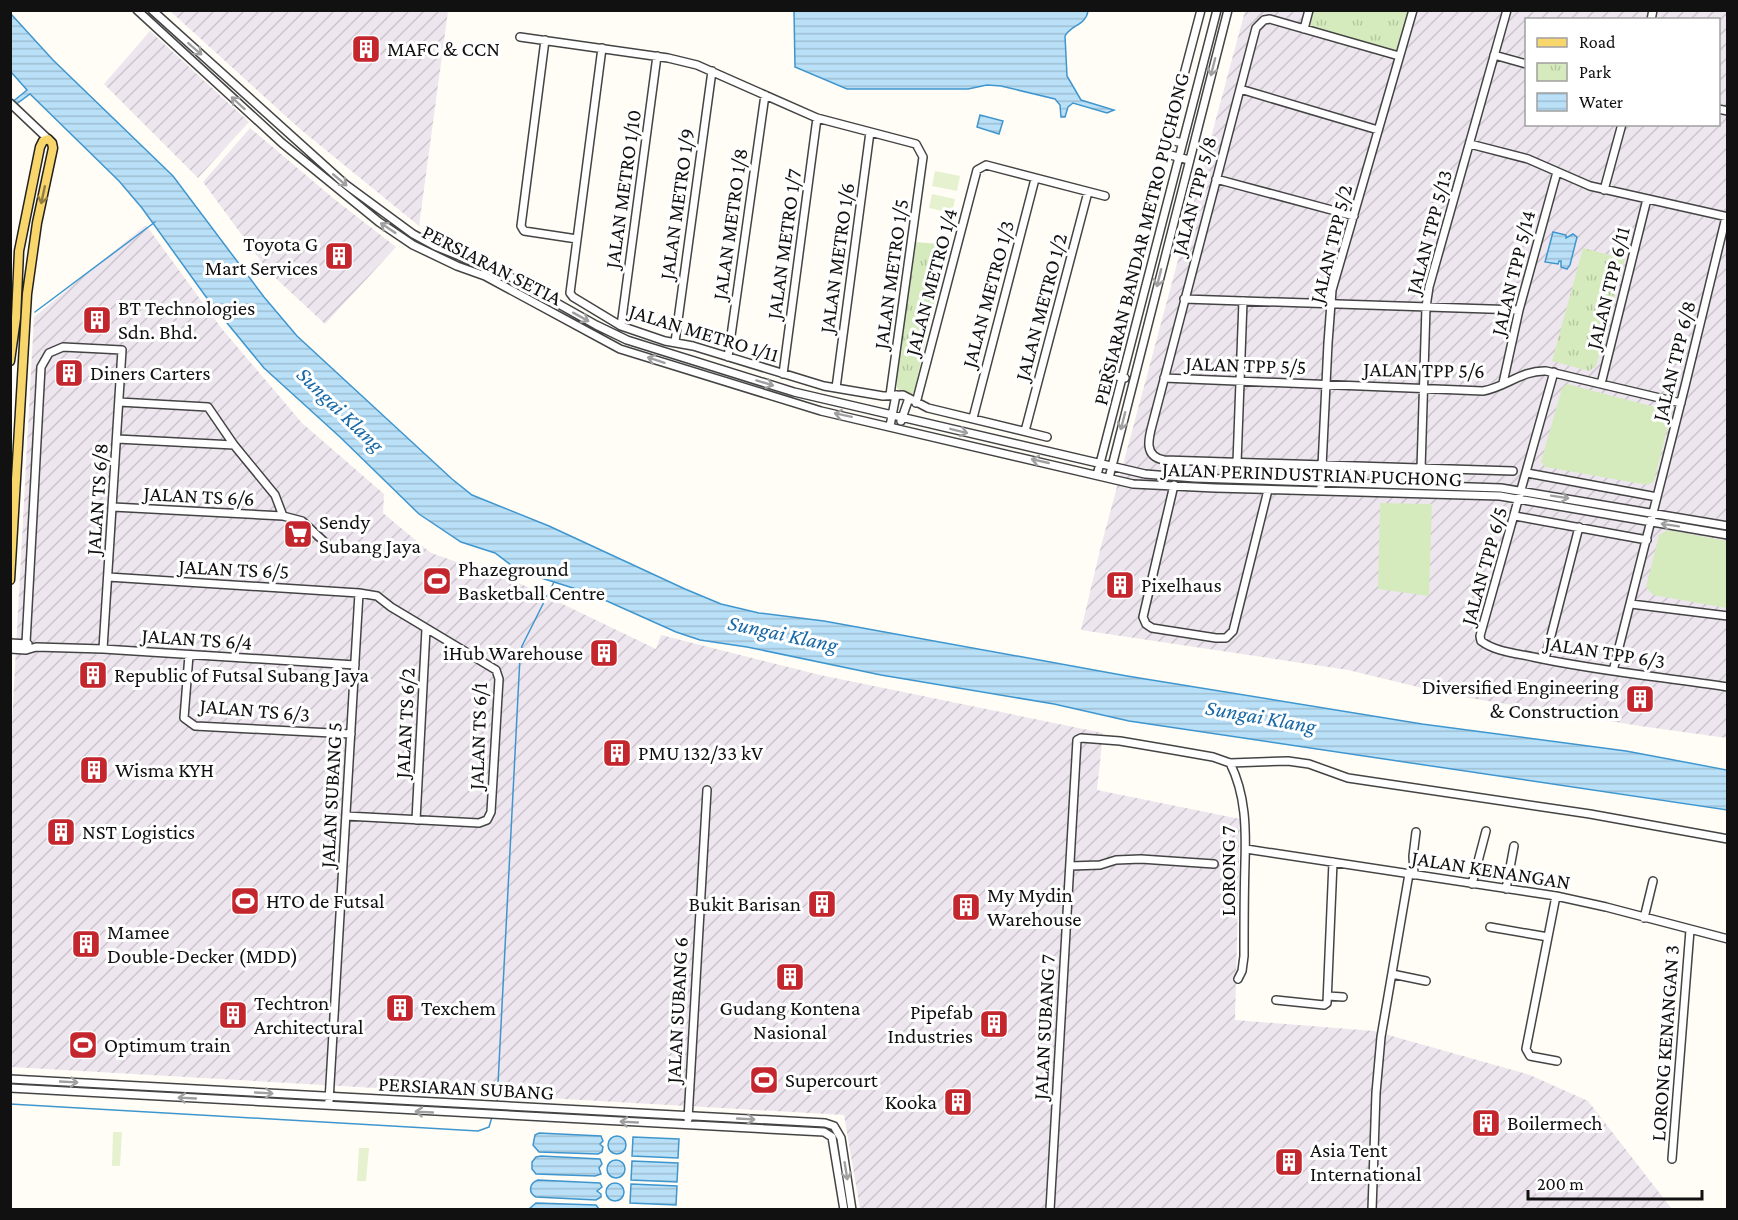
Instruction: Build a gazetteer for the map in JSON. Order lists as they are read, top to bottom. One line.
{"streets":{"street":["JALAN METRO 1/10","JALAN TPP 5/8","JALAN METRO 1/9","JALAN METRO 1/8","JALAN TPP 5/13","PERSIARAN BANDAR METRO PUCHONG","JALAN METRO 1/7","JALAN TPP 5/2","JALAN METRO 1/6","PERSIARAN SETIA","JALAN TPP 5/14","JALAN METRO 1/5","JALAN METRO 1/4","JALAN TPP 6/11","JALAN METRO 1/3","JALAN METRO 1/2","JALAN METRO 1/11","JALAN TPP 6/8","JALAN TPP 5/5","JALAN TPP 5/6","JALAN PERINDUSTRIAN PUCHONG","JALAN TS 6/6","JALAN TS 6/8","JALAN TPP 6/5","JALAN TS 6/5","JALAN TS 6/4","JALAN TPP 6/3","JALAN TS 6/3","JALAN TS 6/2","JALAN TS 6/1","JALAN SUBANG 5","JALAN KENANGAN","LORONG 7","JALAN SUBANG 6","JALAN SUBANG 7","LORONG KENANGAN 3","PERSIARAN SUBANG"]},"crossings":[["JALAN METRO 1/10","JALAN METRO 1/11"],["JALAN TPP 5/8","JALAN TPP 5/5"],["JALAN METRO 1/9","JALAN METRO 1/11"],["JALAN METRO 1/8","JALAN METRO 1/11"],["JALAN TPP 5/13","JALAN TPP 5/6"],["PERSIARAN BANDAR METRO PUCHONG","JALAN PERINDUSTRIAN PUCHONG"],["JALAN METRO 1/7","JALAN METRO 1/11"],["JALAN TPP 5/2","JALAN TPP 5/5"],["JALAN TPP 5/2","JALAN TPP 5/6"],["JALAN TPP 5/2","JALAN PERINDUSTRIAN PUCHONG"],["JALAN METRO 1/6","JALAN METRO 1/5"],["JALAN METRO 1/6","JALAN METRO 1/11"],["PERSIARAN SETIA","JALAN PERINDUSTRIAN PUCHONG"],["JALAN TPP 5/14","JALAN TPP 5/6"],["JALAN METRO 1/5","JALAN METRO 1/11"],["JALAN METRO 1/4","JALAN METRO 1/3"],["JALAN TPP 6/11","JALAN TPP 5/6"],["JALAN TPP 6/8","JALAN TPP 5/6"],["JALAN TPP 6/8","JALAN PERINDUSTRIAN PUCHONG"],["JALAN TPP 6/8","JALAN TPP 6/3"],["JALAN TPP 5/5","JALAN TPP 5/6"],["JALAN TPP 5/6","JALAN TPP 6/5"],["JALAN PERINDUSTRIAN PUCHONG","JALAN TPP 6/5"],["JALAN TS 6/6","JALAN TS 6/8"],["JALAN TS 6/8","JALAN TS 6/5"],["JALAN TS 6/8","JALAN TS 6/4"],["JALAN TPP 6/5","JALAN TPP 6/3"],["JALAN TS 6/5","JALAN TS 6/1"],["JALAN TS 6/5","JALAN SUBANG 5"],["JALAN TS 6/4","JALAN TS 6/3"],["JALAN TS 6/4","JALAN SUBANG 5"],["JALAN TS 6/3","JALAN SUBANG 5"],["JALAN TS 6/2","JALAN TS 6/1"],["JALAN TS 6/1","JALAN SUBANG 5"],["JALAN SUBANG 5","PERSIARAN SUBANG"],["JALAN KENANGAN","LORONG 7"],["JALAN KENANGAN","LORONG KENANGAN 3"],["LORONG 7","JALAN SUBANG 7"],["JALAN SUBANG 6","PERSIARAN SUBANG"]],"water":["Sungai Klang"],"places":{"building":["MAFC & CCN","Toyota G Mart Services","BT Technologies Sdn. Bhd.","Diners Carters","Pixelhaus","iHub Warehouse","Republic of Futsal Subang Jaya","Diversified Engineering & Construction","PMU 132/33 kV","Wisma KYH","NST Logistics","Bukit Barisan","My Mydin Warehouse","Mamee Double-Decker (MDD)","Gudang Kontena Nasional","Texchem","Techtron Architectural","Pipefab Industries","Kooka","Boilermech","Asia Tent International"],"supermarket":["Sendy Subang Jaya"],"sports":["Phazeground Basketball Centre","HTO de Futsal","Optimum train","Supercourt"]},"legend":["Road","Park","Water"],"scale_bar":"200 m"}
